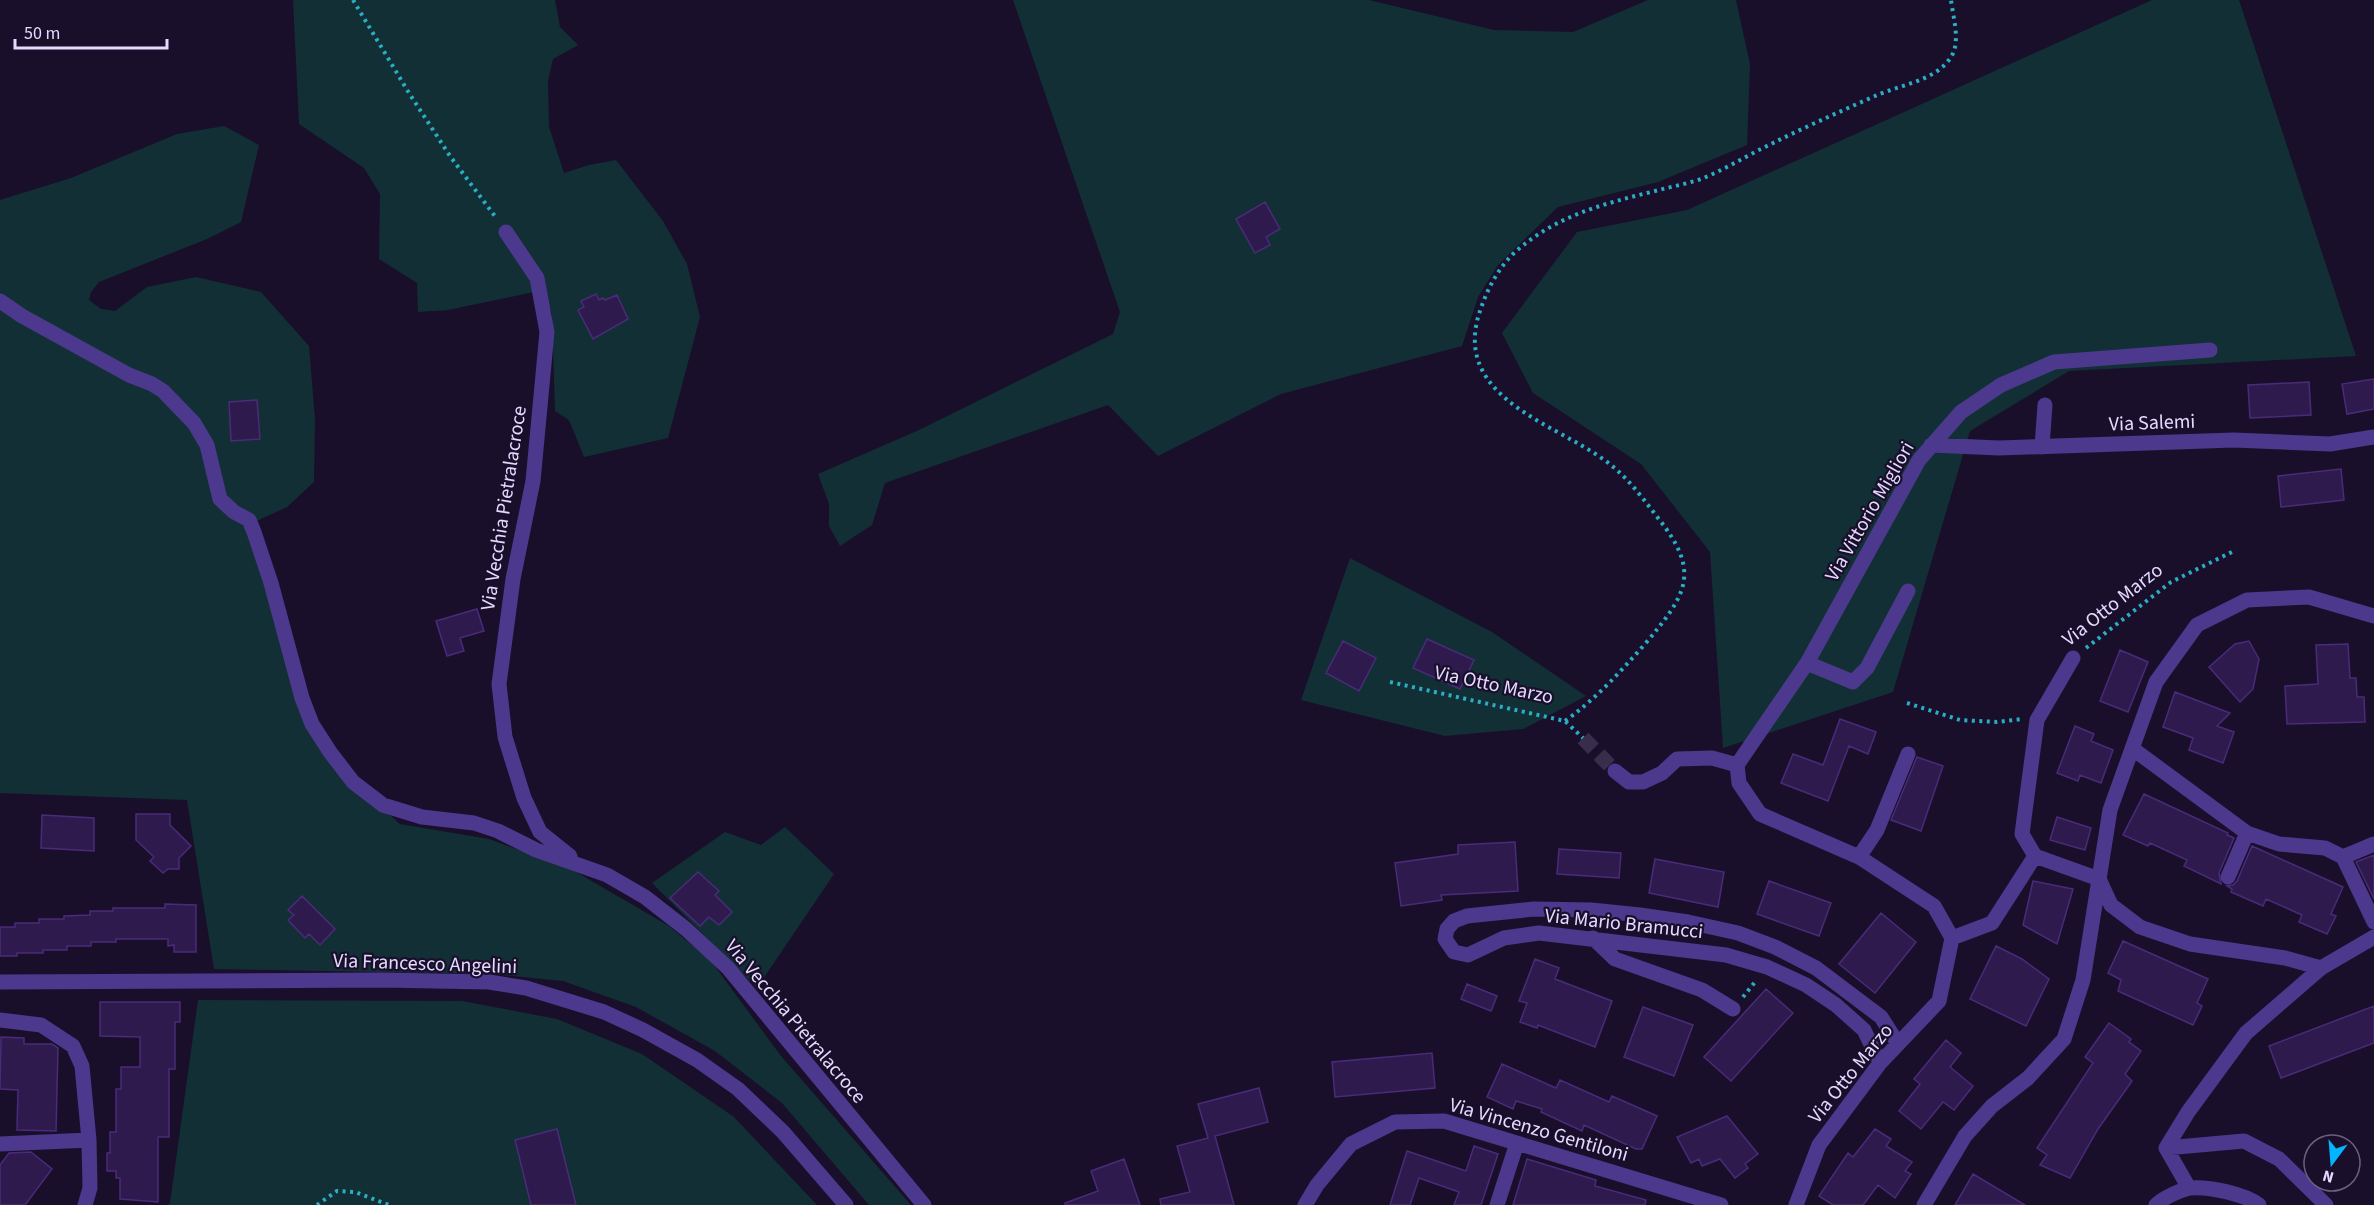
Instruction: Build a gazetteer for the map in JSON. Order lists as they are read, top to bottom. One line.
{"streets":{"street":["Via Salemi","Via Vecchia Pietralacroce","Via Vittorio Migliori","Via Otto Marzo","Via Mario Bramucci","Via Francesco Angelini","Via Vincenzo Gentiloni"]},"crossings":[["Via Salemi","Via Vittorio Migliori"],["Via Otto Marzo","Via Mario Bramucci"]],"scale_bar":"50 m","north":"bottom"}
